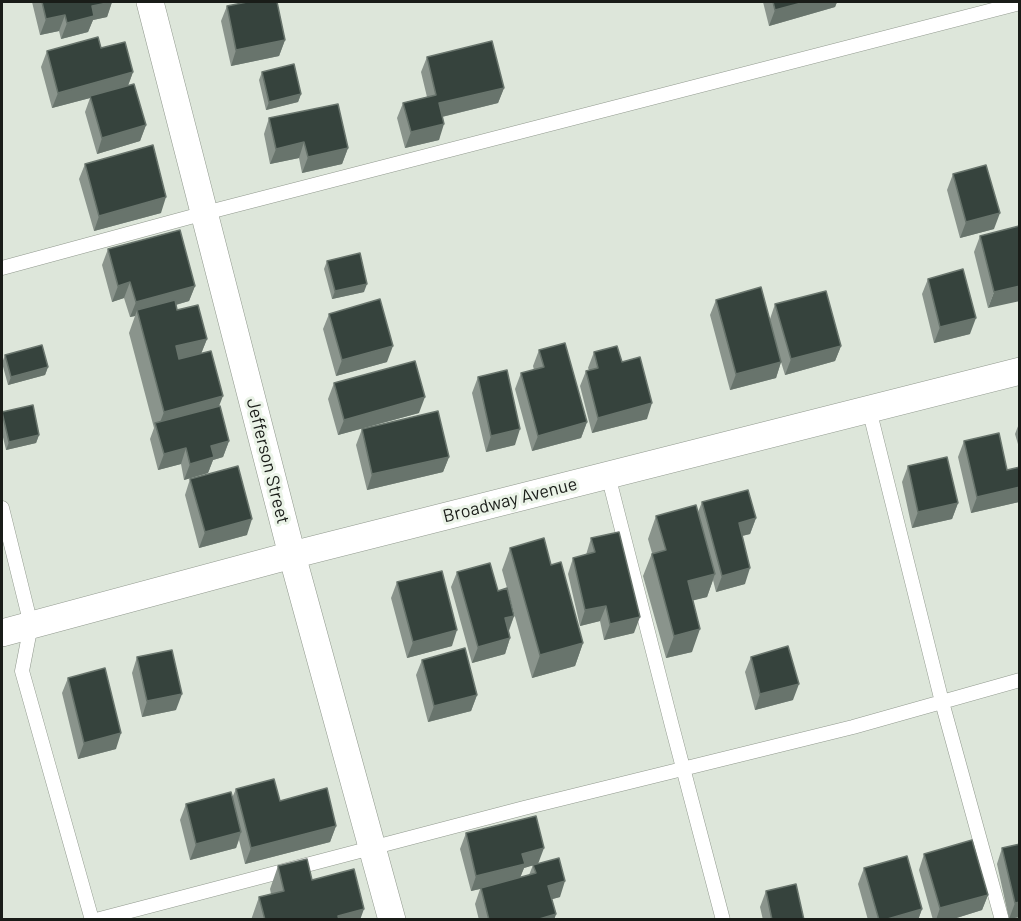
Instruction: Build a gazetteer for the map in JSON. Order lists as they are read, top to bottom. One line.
{"streets":{"street":["Jefferson Street","Broadway Avenue"]},"crossings":[["Jefferson Street","Broadway Avenue"]]}
